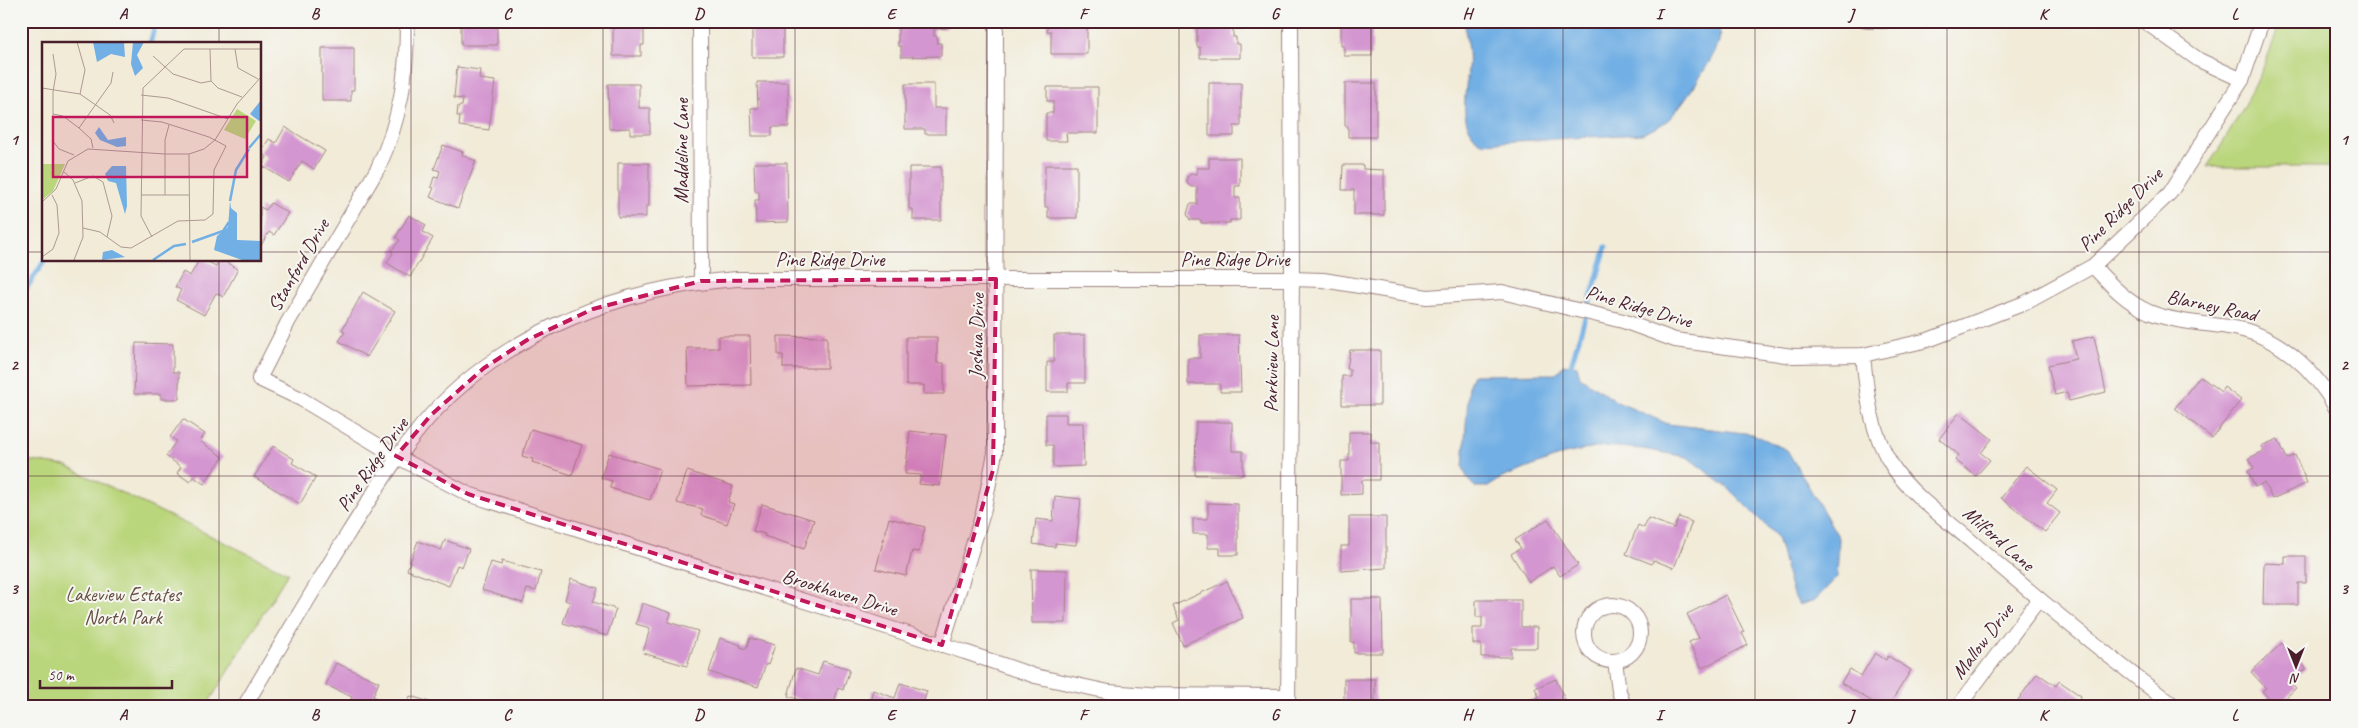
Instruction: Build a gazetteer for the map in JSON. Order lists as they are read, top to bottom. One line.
{"streets":{"street":["Maddeline Lane","Pine Ridge Drive","Stanford Drive","Blarney Road","Joshua Drive","Parkview Lane","Milford Lane","Brookhaven Drive","Mallow Drive"]},"crossings":[["Maddeline Lane","Pine Ridge Drive"],["Pine Ridge Drive","Stanford Drive"],["Pine Ridge Drive","Blarney Road"],["Pine Ridge Drive","Joshua Drive"],["Pine Ridge Drive","Parkview Lane"],["Pine Ridge Drive","Milford Lane"],["Pine Ridge Drive","Brookhaven Drive"],["Stanford Drive","Brookhaven Drive"],["Joshua Drive","Brookhaven Drive"],["Parkview Lane","Brookhaven Drive"],["Milford Lane","Mallow Drive"]],"parks":["Lakeview Estates North Park"],"scale_bar":"50 m","north":"bottom","grid":{"columns":["A","B","C","D","E","F","G","H","I","J","K","L"],"rows":["1","2","3"]}}
